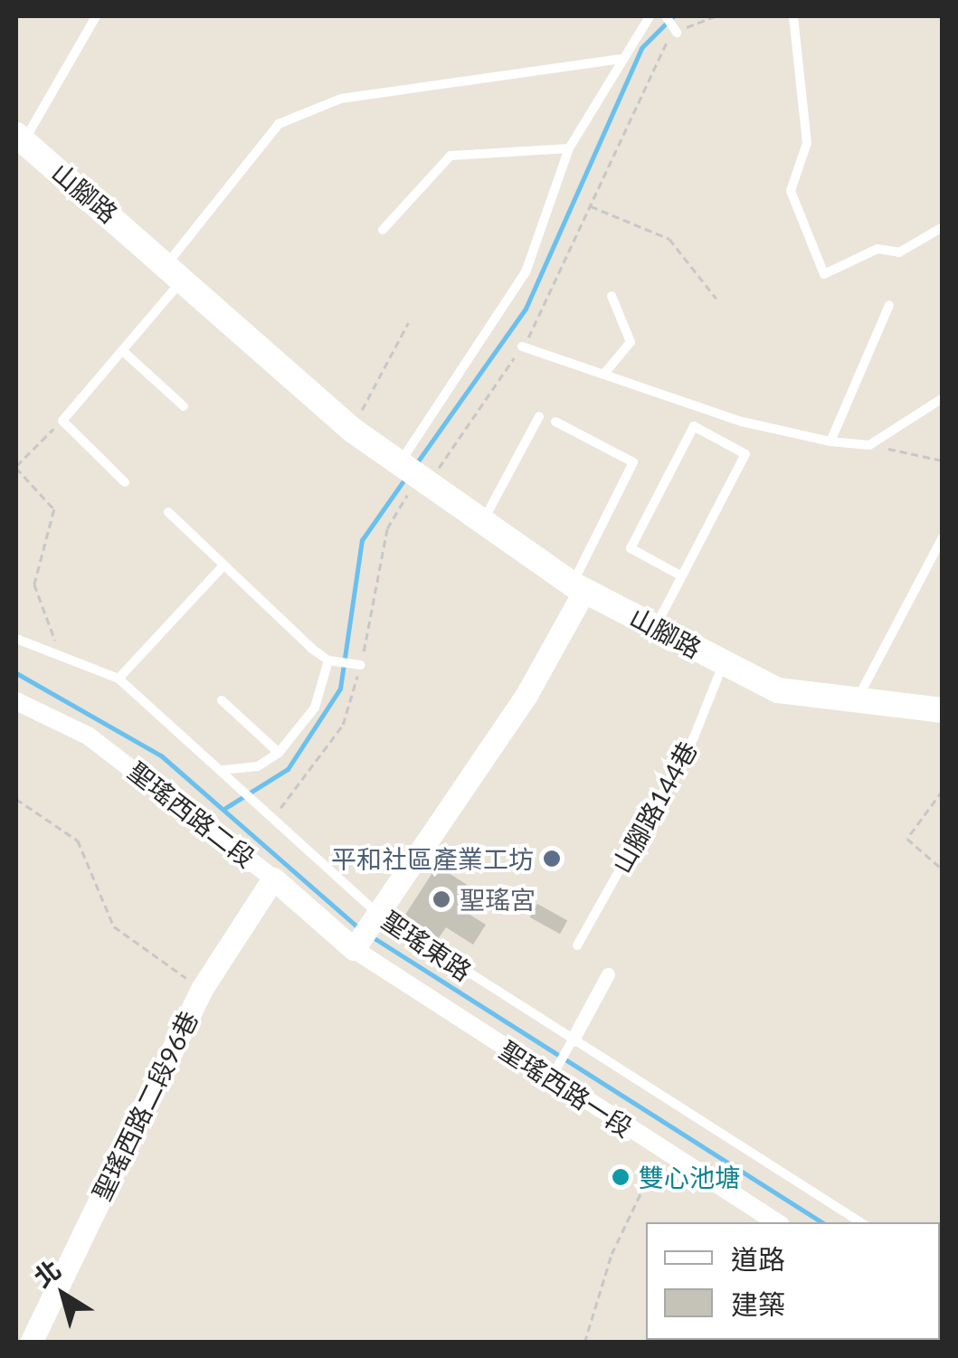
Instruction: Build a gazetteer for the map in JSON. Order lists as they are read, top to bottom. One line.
{"streets":{"main road":["山腳路"],"street":["聖瑤西路二段","聖瑤西路一段","聖瑤西路二段96巷"],"lane":["山腳路144巷","聖瑤東路"]},"crossings":[["山腳路","山腳路144巷"],["聖瑤西路二段","聖瑤西路一段"],["聖瑤西路二段","聖瑤西路二段96巷"]],"places":["平和社區產業工坊","聖瑤宮","雙心池塘"],"legend":["道路","建築"],"north":"top left"}
